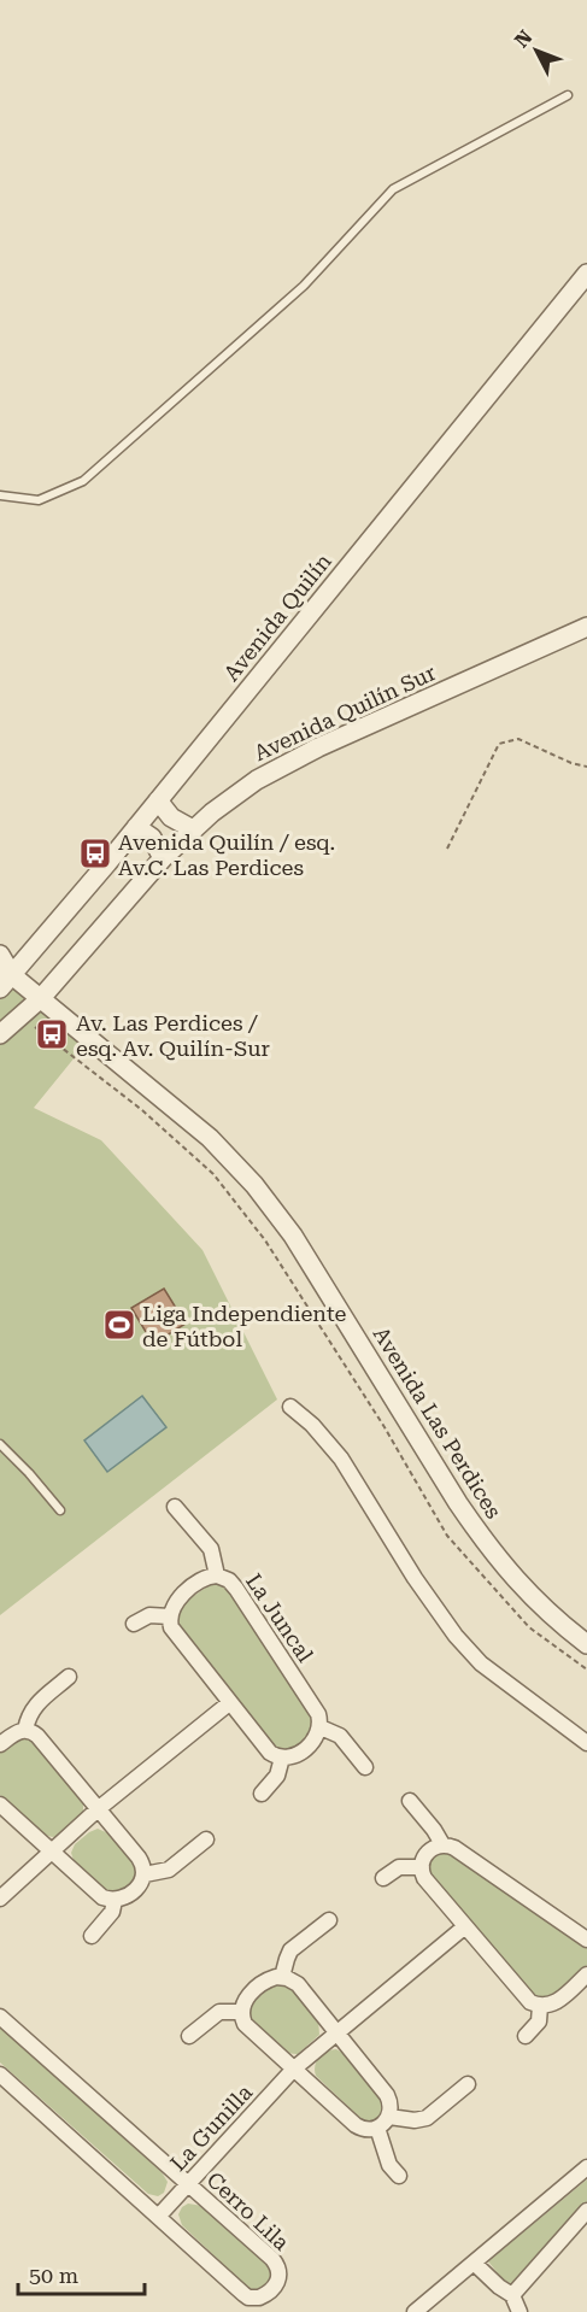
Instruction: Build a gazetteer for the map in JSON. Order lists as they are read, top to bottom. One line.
{"streets":{"street":["Avenida Quilín","Avenida Quilín Sur","Avenida Las Perdices","La Juncal","La Gunilla","Cerro Lila"]},"crossings":[["Avenida Quilín","Avenida Las Perdices"],["Avenida Quilín Sur","Avenida Las Perdices"],["La Gunilla","Cerro Lila"]],"places":{"bus stop":["Avenida Quilín / esq. Av.C. Las Perdices","Av. Las Perdices / esq. Av. Quilín-Sur"],"sports":["Liga Independiente de Fútbol"]},"scale_bar":"50 m","north":"top left"}
